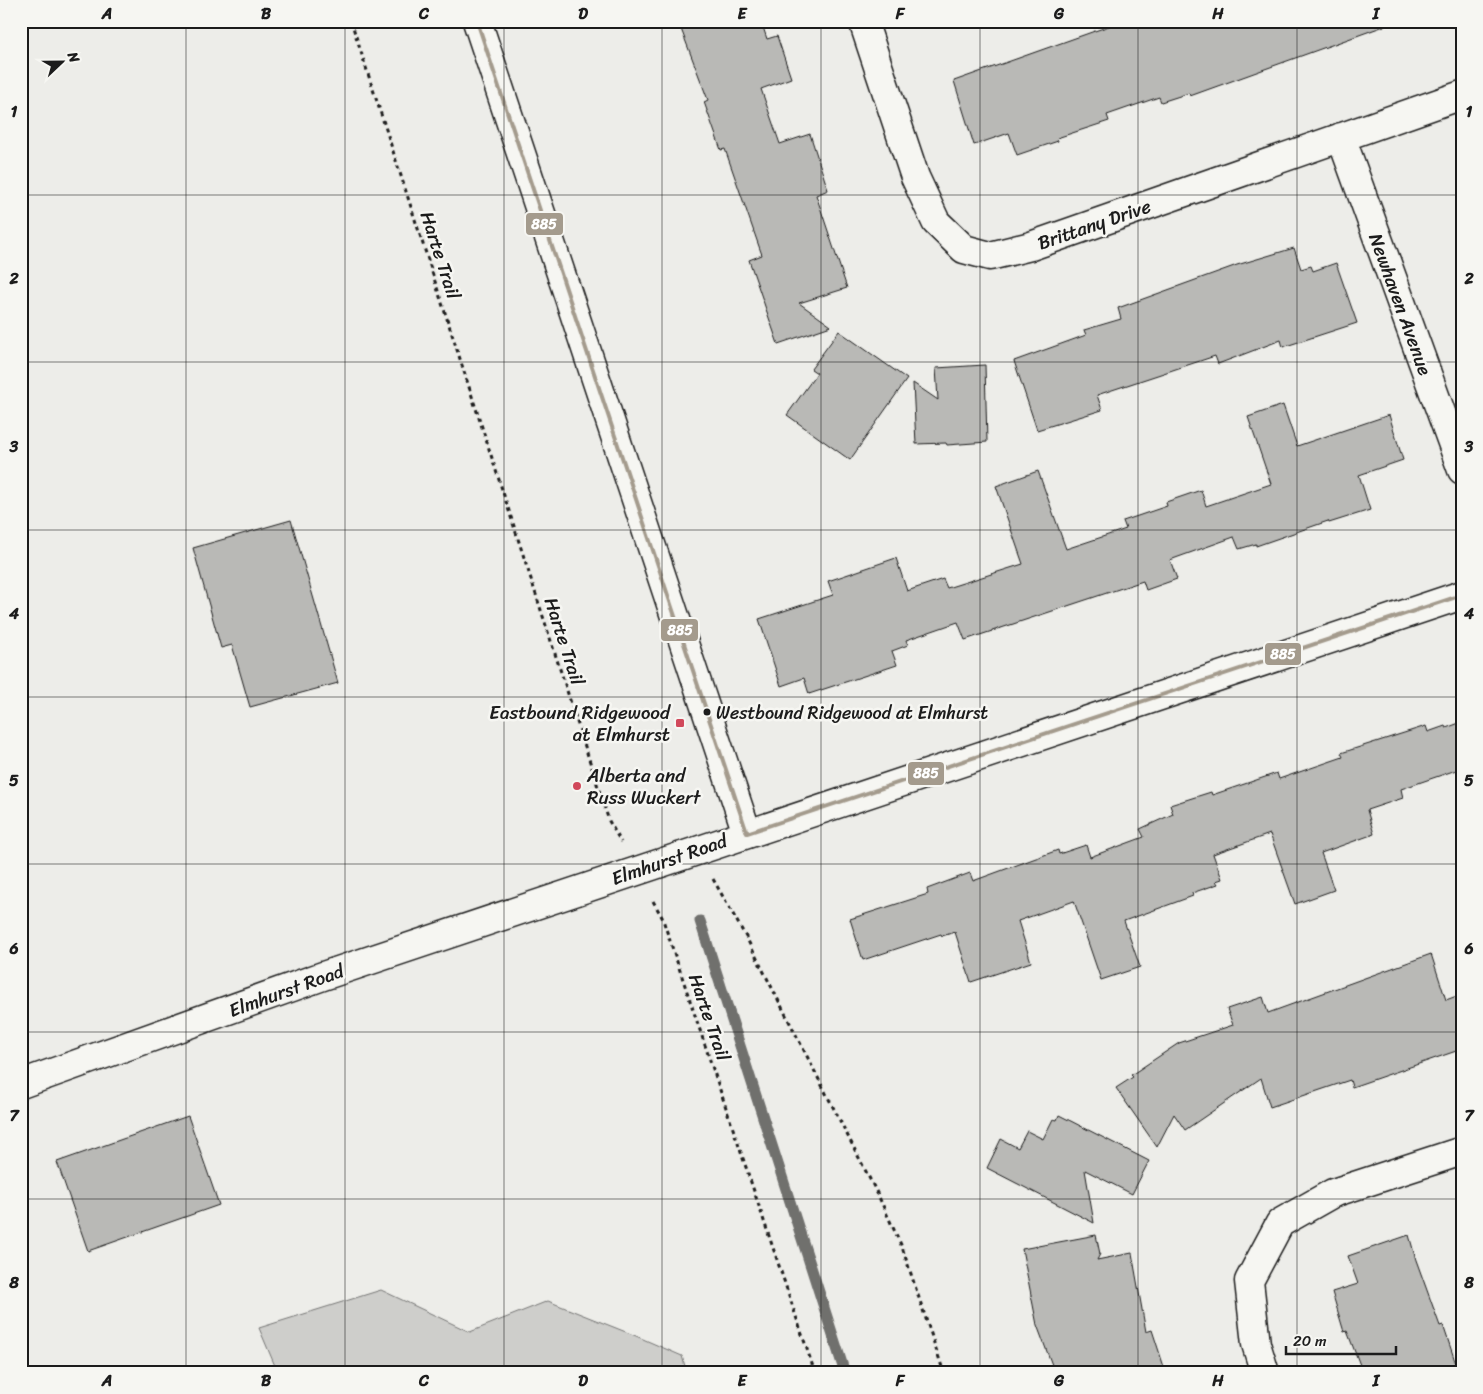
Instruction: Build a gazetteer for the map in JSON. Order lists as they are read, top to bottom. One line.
{"streets":{"street":["Brittany Drive","Newhaven Avenue","Elmhurst Road"],"path":["Harte Trail"]},"crossings":[["Brittany Drive","Newhaven Avenue"],["Harte Trail","Elmhurst Road"]],"places":{"other":["Westbound Ridgewood at Elmhurst","Alberta and Russ Wuckert"],"transit":["Eastbound Ridgewood at Elmhurst"]},"lines":["transit line 885"],"scale_bar":"20 m","north":"right","grid":{"columns":["A","B","C","D","E","F","G","H","I"],"rows":["1","2","3","4","5","6","7","8"]}}
